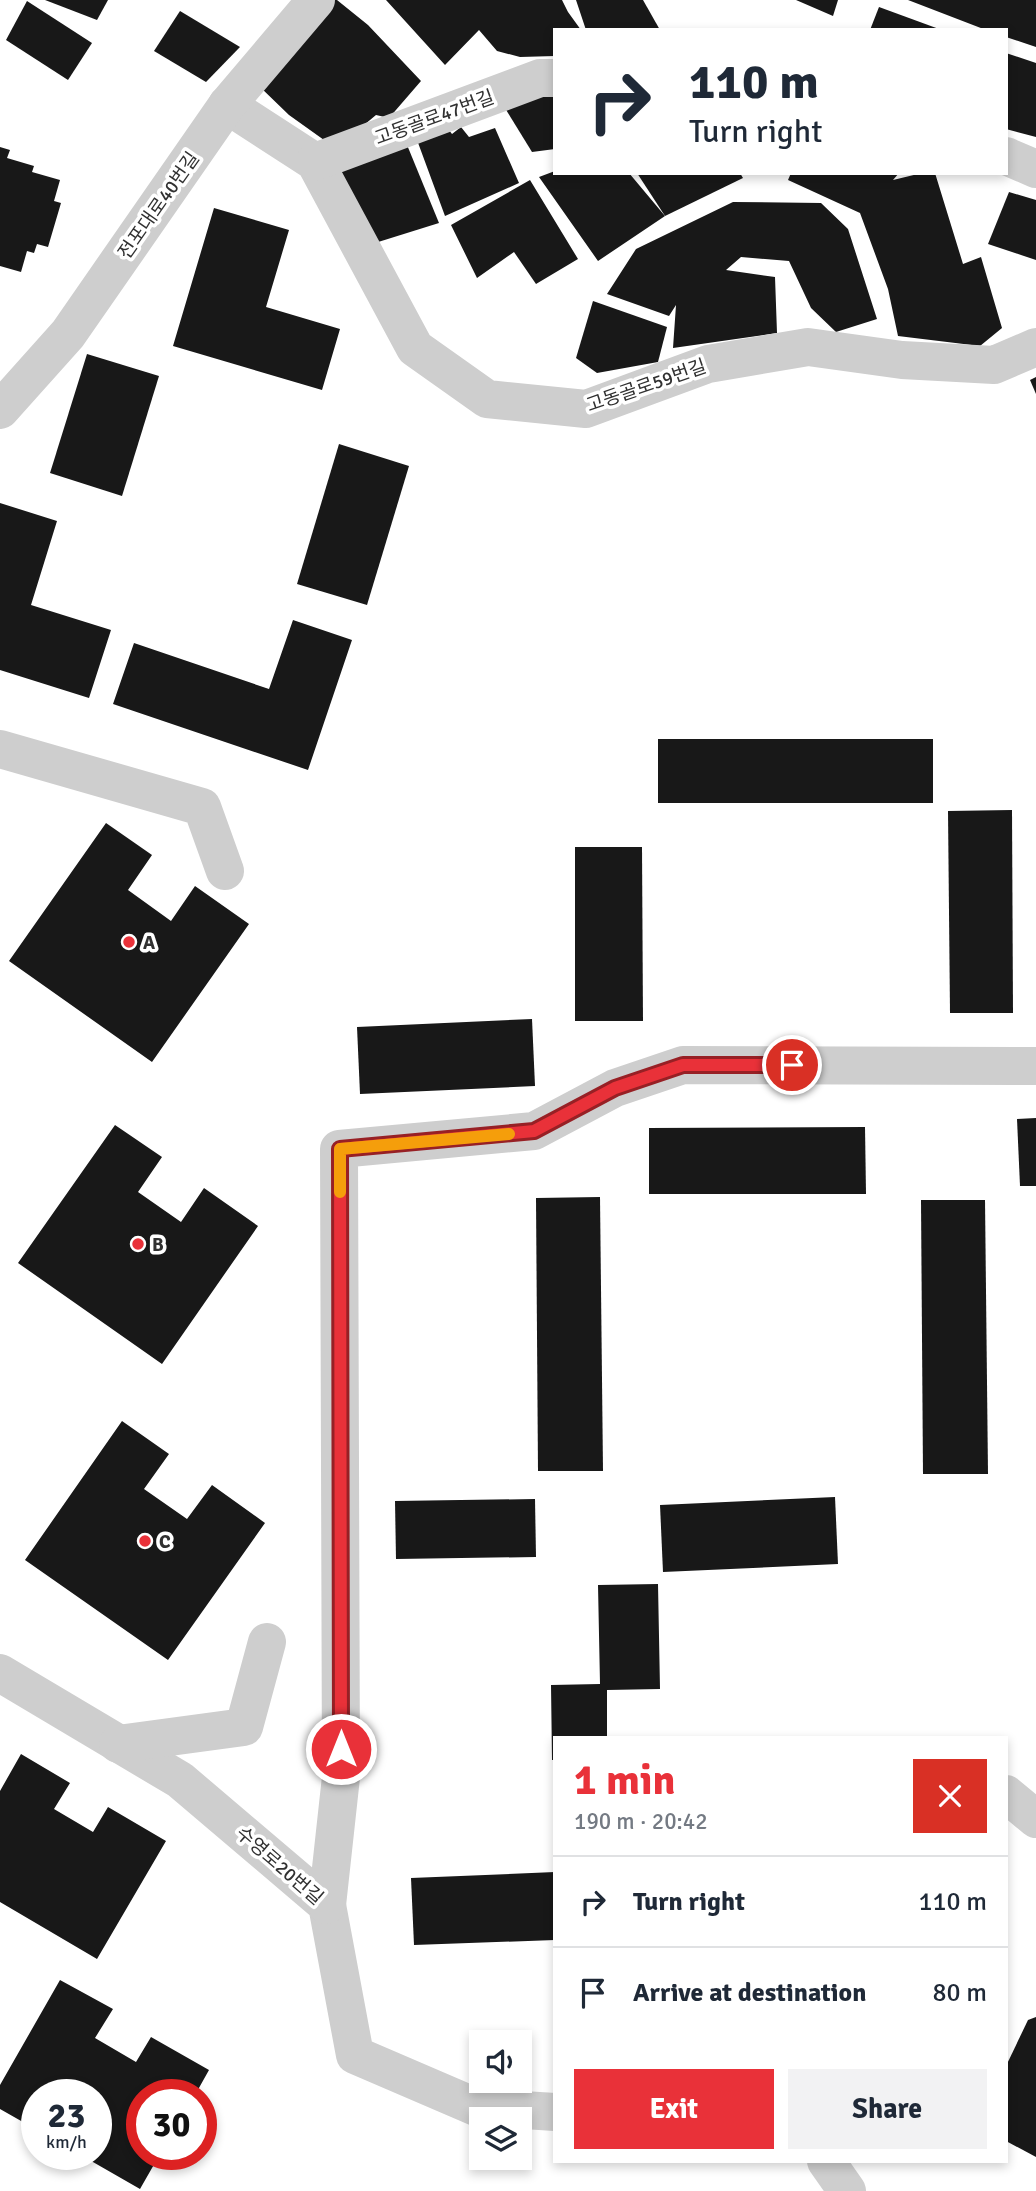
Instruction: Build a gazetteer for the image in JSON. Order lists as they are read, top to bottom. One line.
{"streets":{"street":["고동골로47번길","전포대로40번길","고동골로59번길","수영로20번길"]},"crossings":[["고동골로47번길","고동골로59번길"],["전포대로40번길","고동골로59번길"]],"places":["A","B","C"],"page":{"turn":["110 m","Turn right"],"heading":["1 min","190 m · 20:42"],"list":[{"name":"Turn right","value":"110 m"},{"name":"Arrive at destination","value":"80 m"}],"buttons":["Exit","Share"],"speed":"23 km/h","limit":"30"}}
